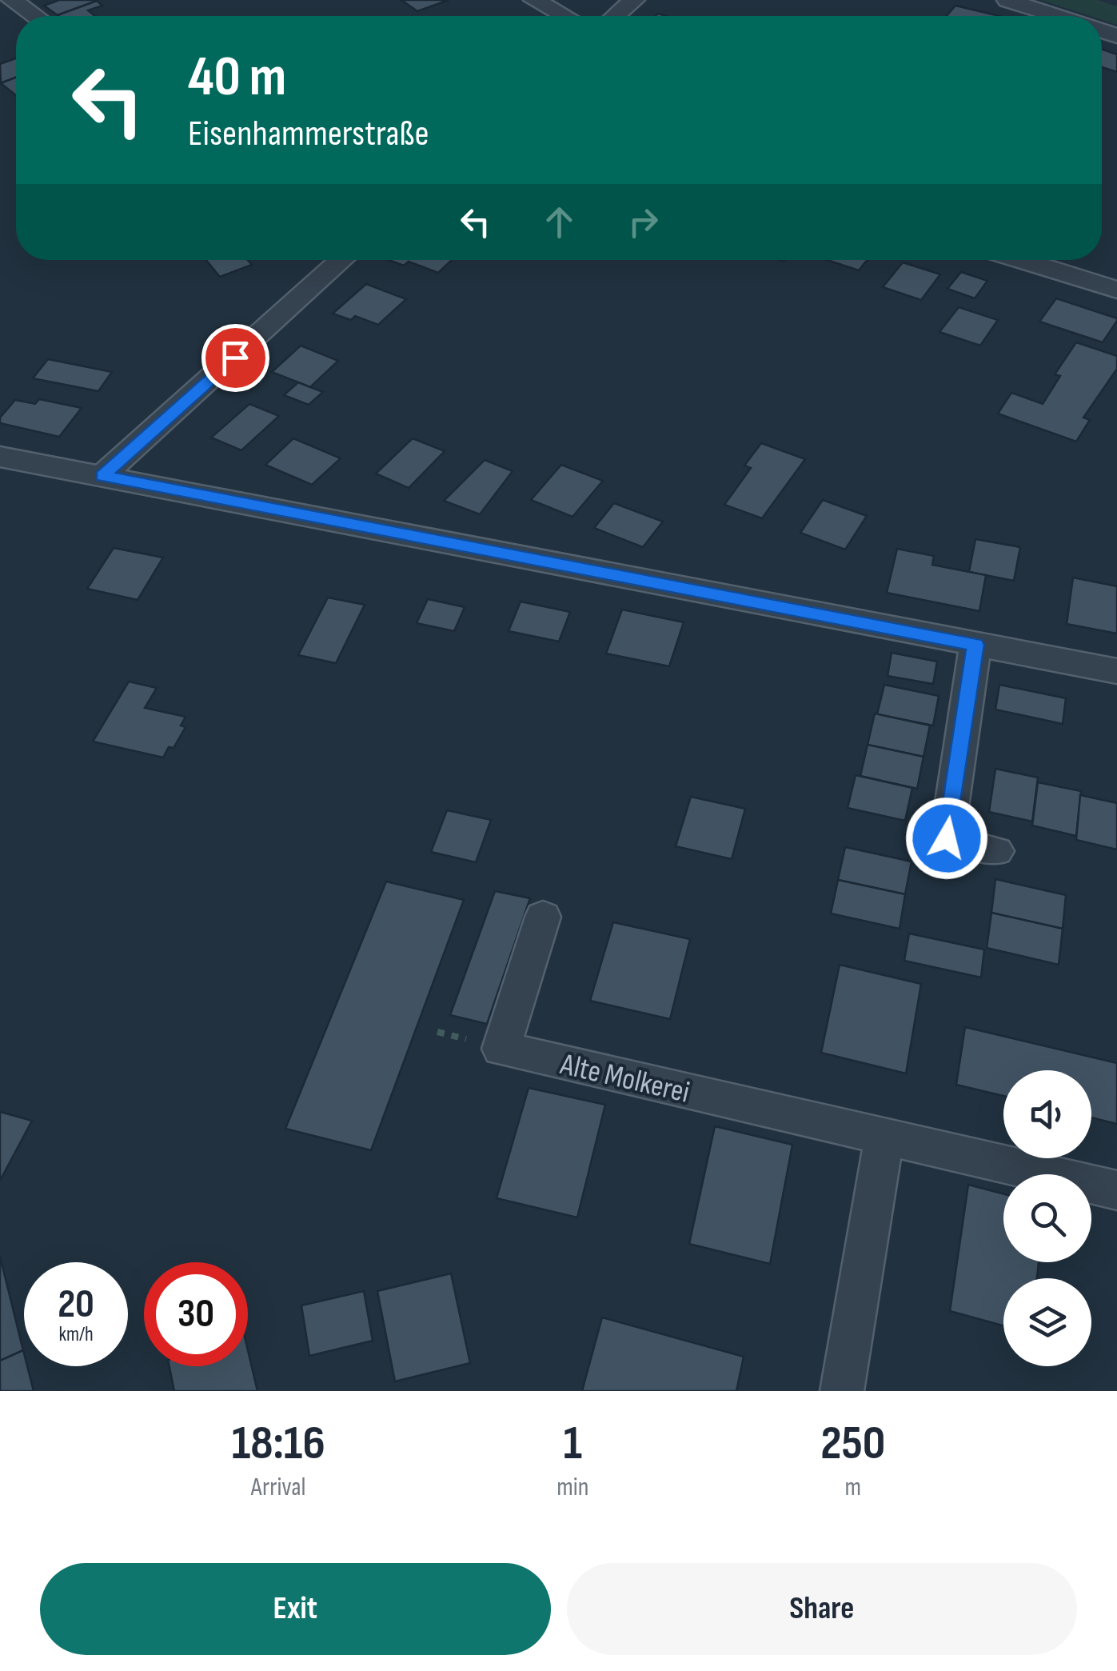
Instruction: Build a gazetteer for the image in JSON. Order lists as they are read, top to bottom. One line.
{"streets":{"street":["Alte Molkerei"]},"page":{"turn":["40 m","Eisenhammerstraße"],"speed":"20 km/h","limit":"30","eta":["18:16","Arrival","1","min","250","m"],"buttons":["Exit","Share"]}}
